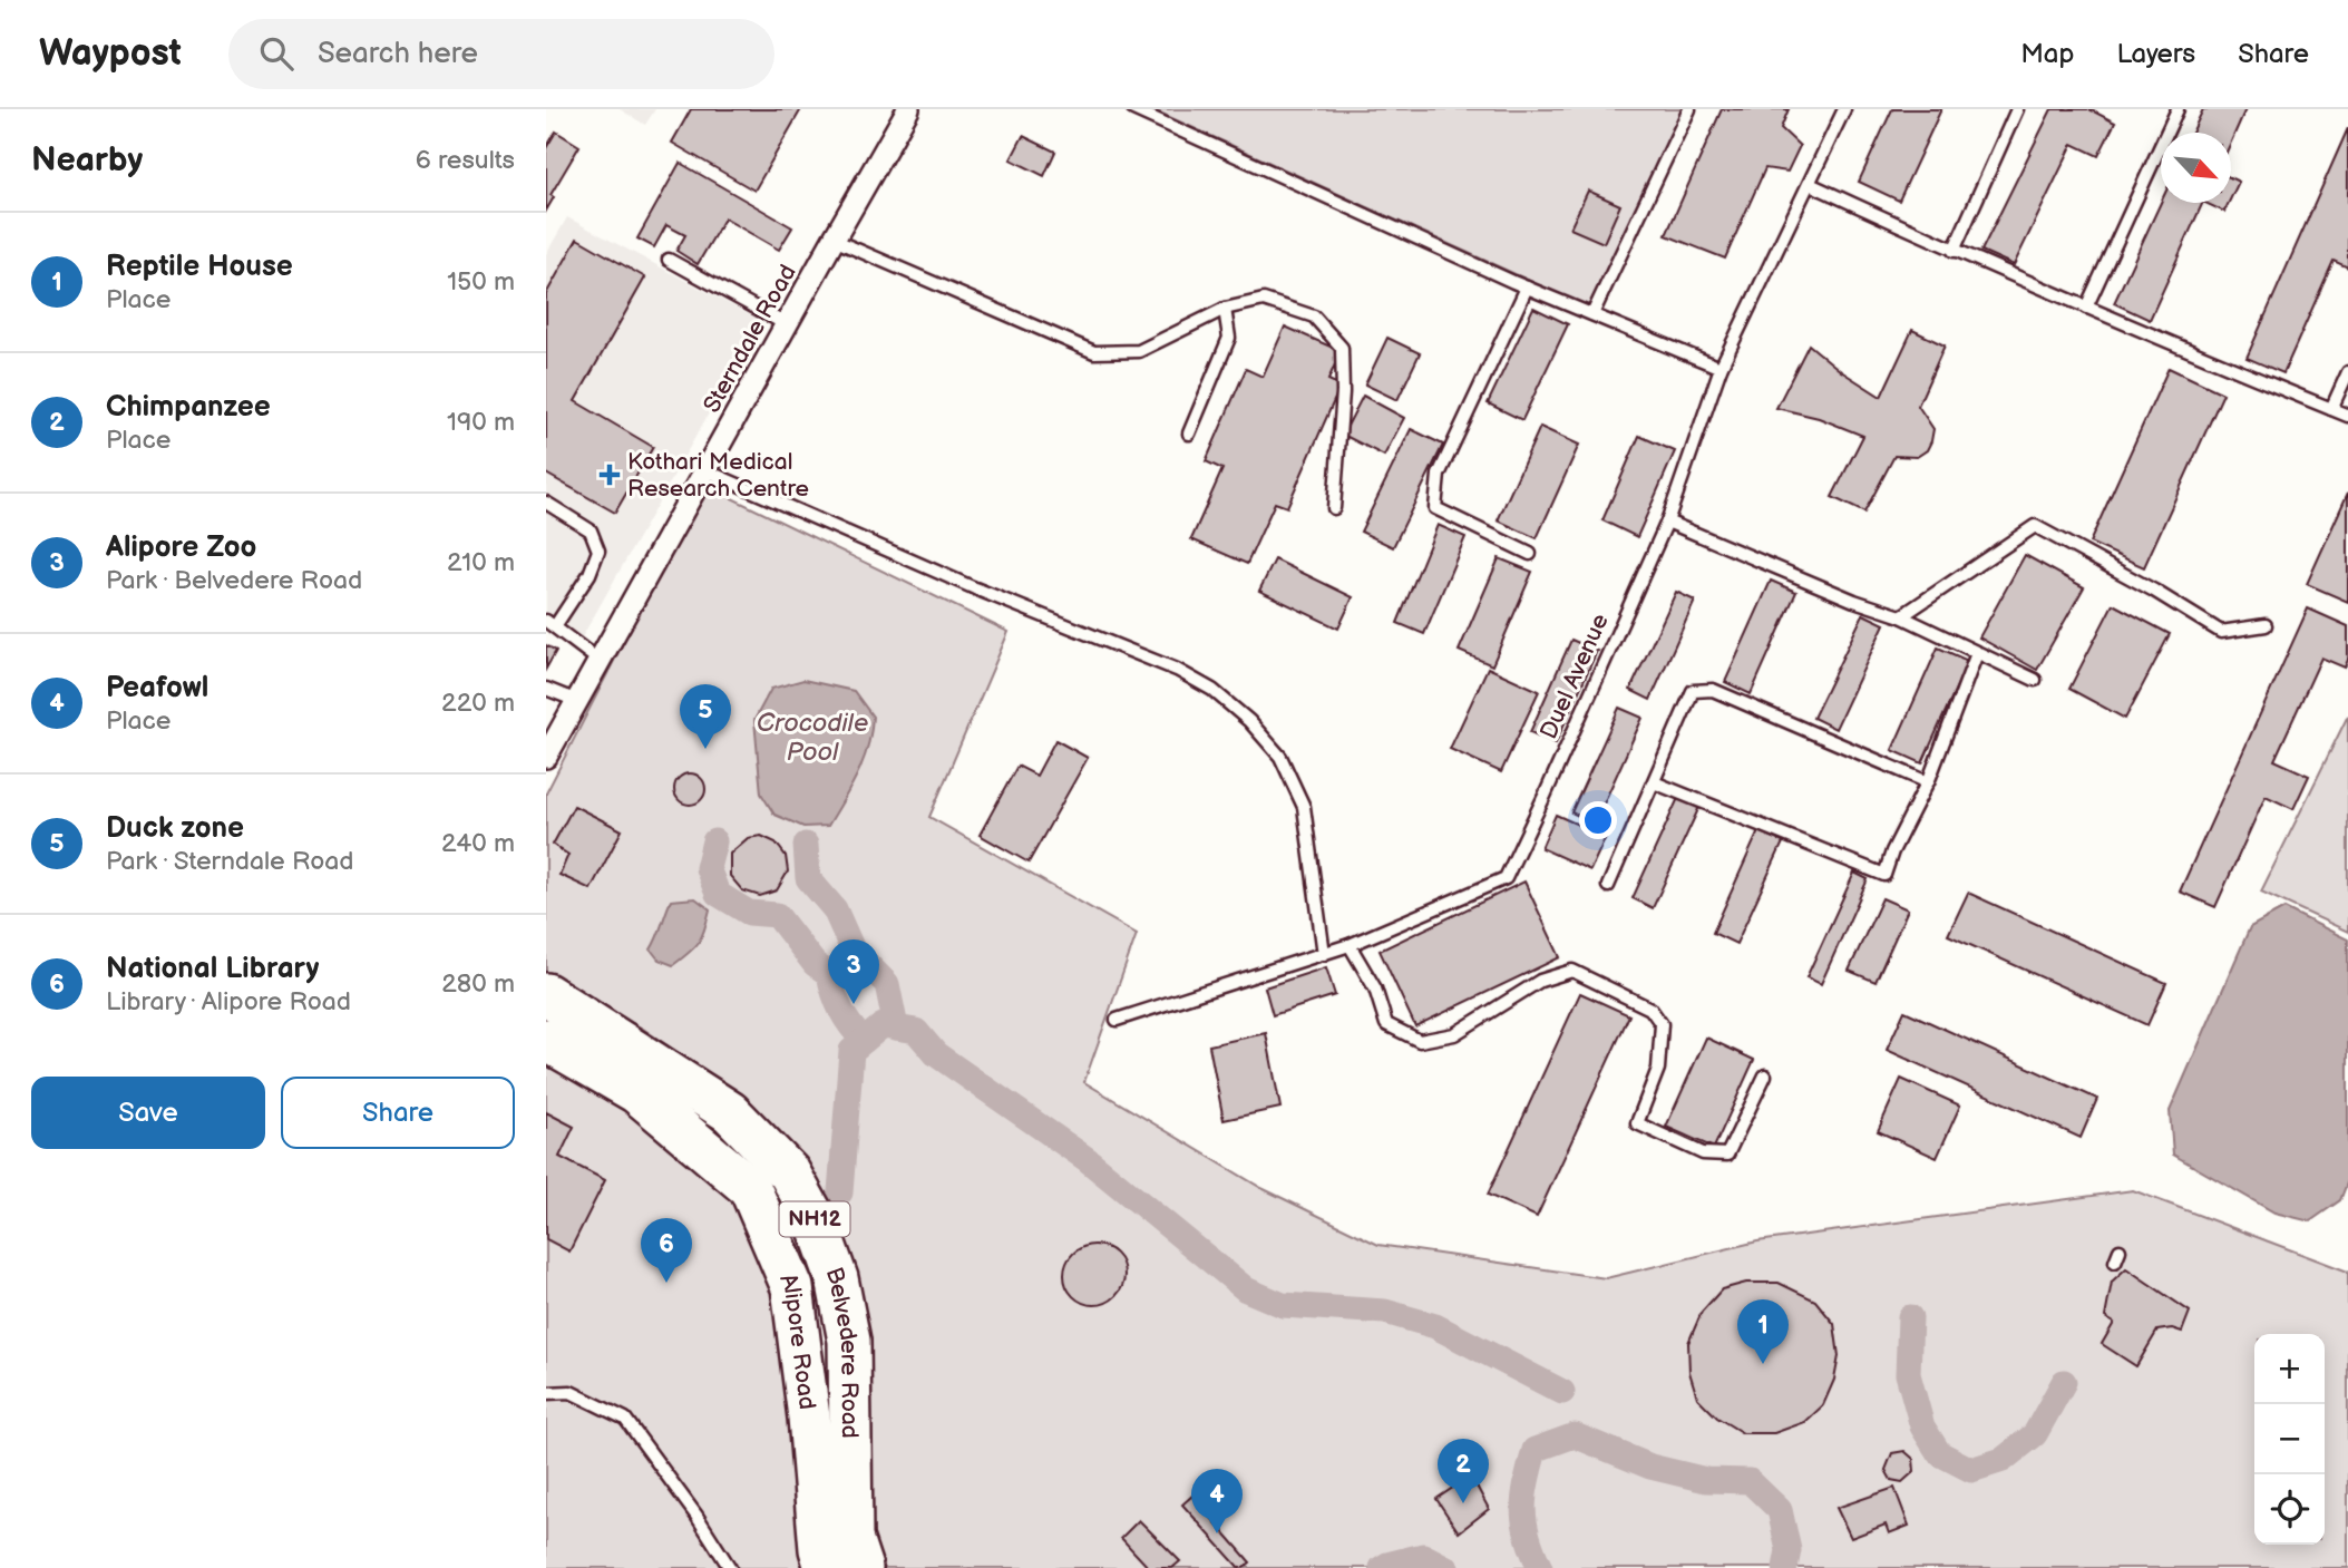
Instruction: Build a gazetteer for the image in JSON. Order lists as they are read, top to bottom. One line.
{"streets":{"highway":["NH12","Alipore Road","Belvedere Road"],"street":["Sterndale Road"],"lane":["Duel Avenue"]},"water":["Crocodile Pool"],"places":{"health":["Kothari Medical Research Centre"]},"north":"bottom right","page":{"header":"Waypost","search":"Search here","nav":["Map","Layers","Share"],"heading":["Nearby","6 results"],"list":[{"mark":"1","name":"Reptile House","note":"Place","value":"150 m"},{"mark":"2","name":"Chimpanzee","note":"Place","value":"190 m"},{"mark":"3","name":"Alipore Zoo","note":"Park · Belvedere Road","value":"210 m"},{"mark":"4","name":"Peafowl","note":"Place","value":"220 m"},{"mark":"5","name":"Duck zone","note":"Park · Sterndale Road","value":"240 m"},{"mark":"6","name":"National Library","note":"Library · Alipore Road","value":"280 m"}],"pins":["5","3","6","1","2","4"],"buttons":["Save","Share"],"map_buttons":["+","−"]}}
